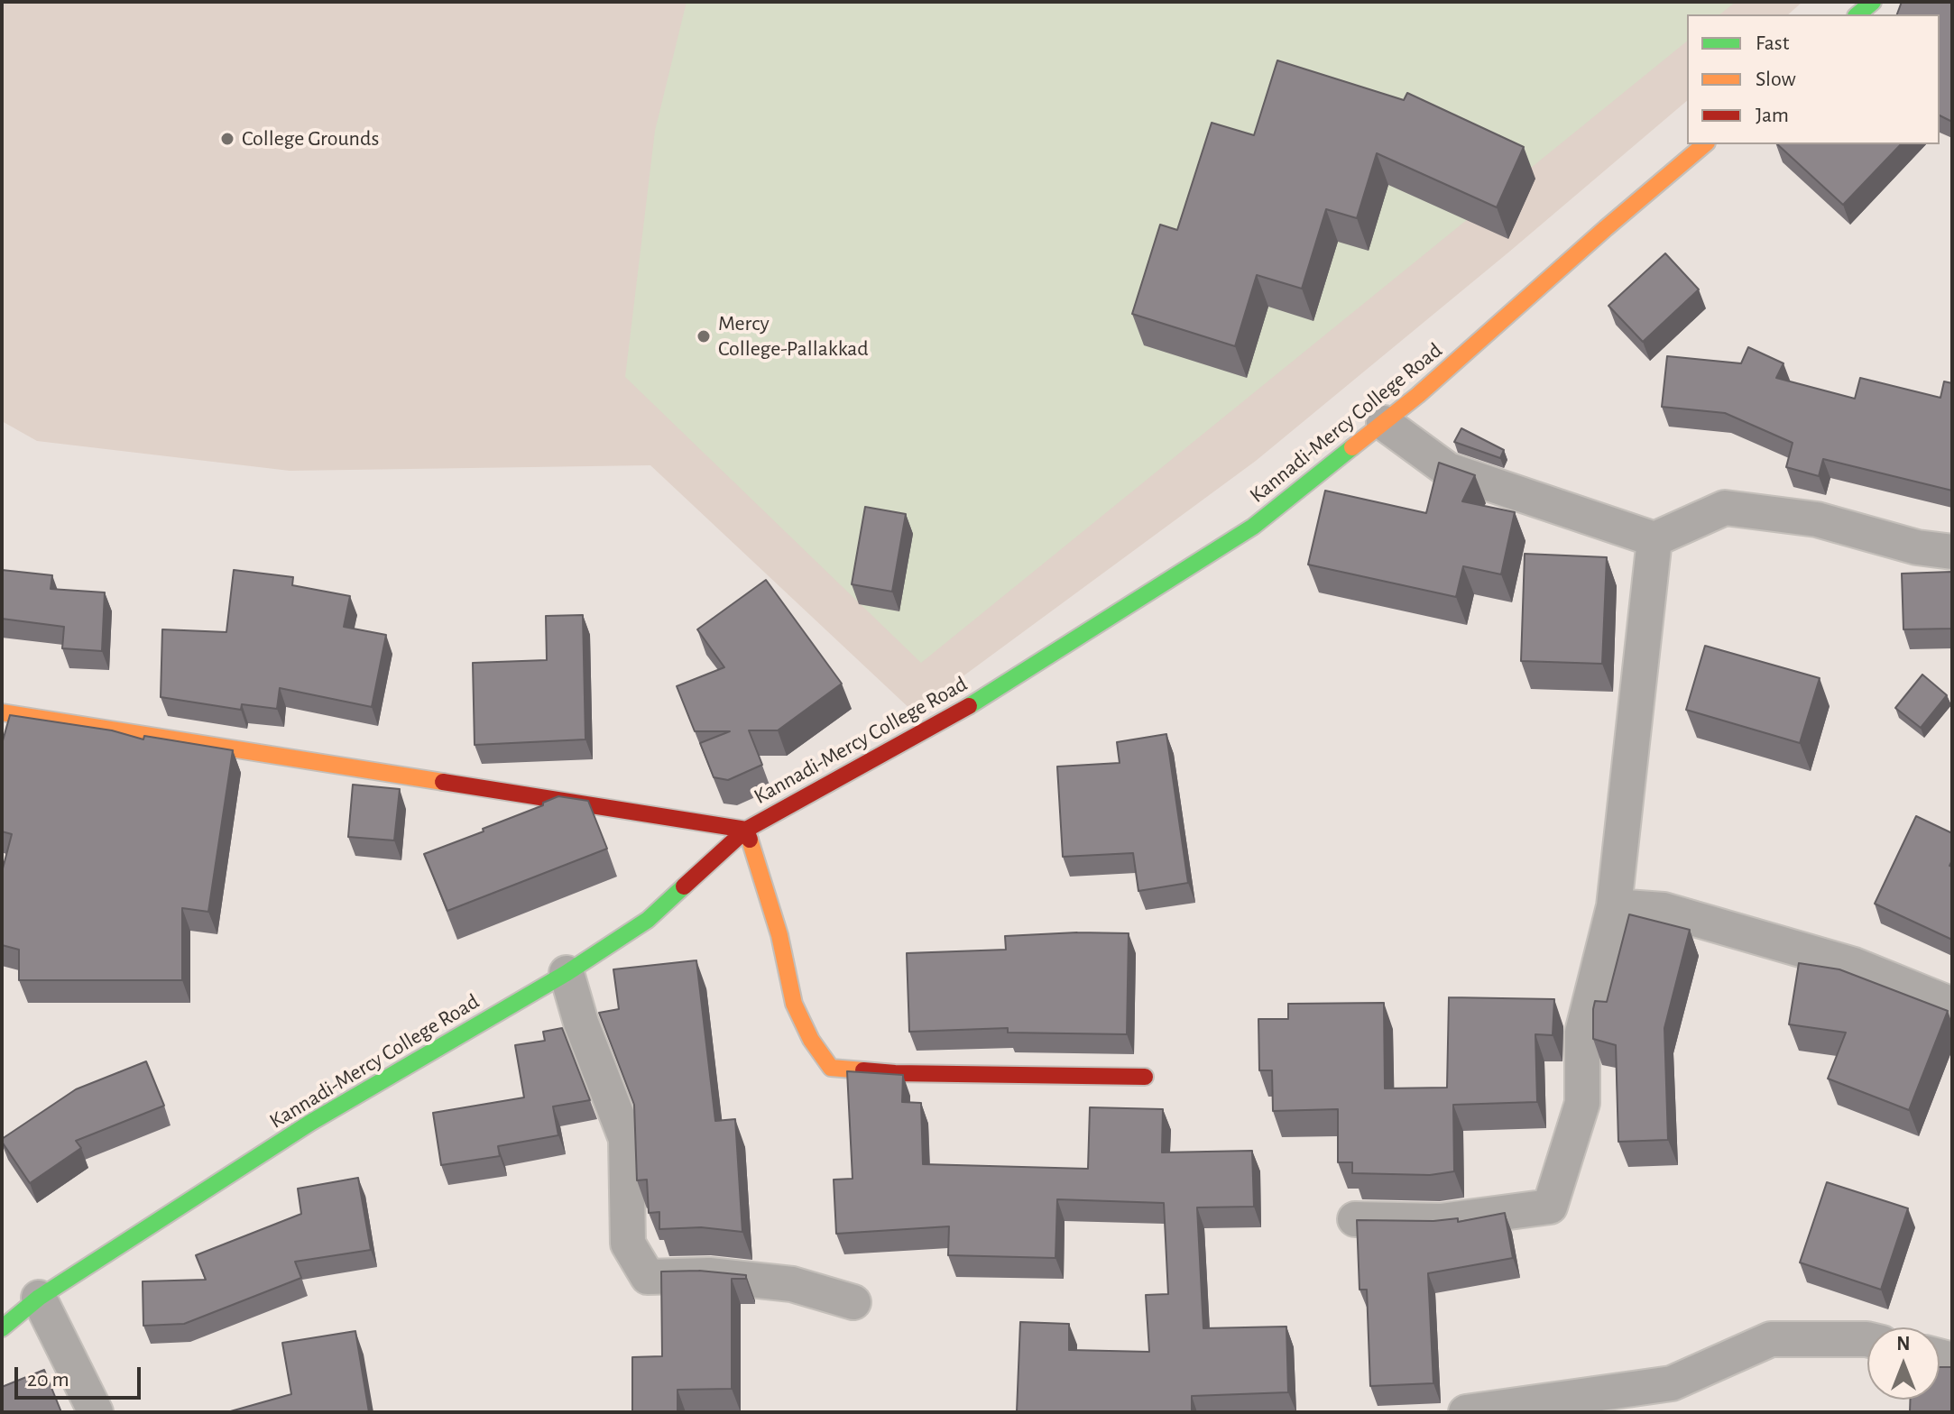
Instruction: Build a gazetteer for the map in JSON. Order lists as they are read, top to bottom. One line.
{"streets":{"main road":["Kannadi-Mercy College Road"]},"places":["College Grounds","Mercy College-Pallakkad"],"legend":["Fast","Slow","Jam"],"scale_bar":"20 m","north":"top"}
